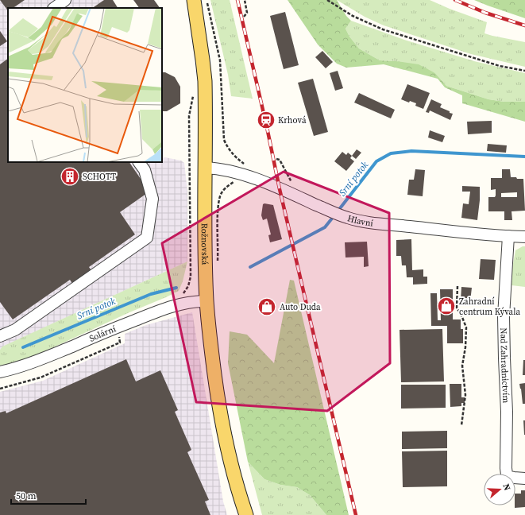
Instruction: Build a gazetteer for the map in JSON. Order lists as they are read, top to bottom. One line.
{"streets":{"main road":["Rožnovská"],"street":["Hlavní","Solární","Nad Zahradnictvím"]},"crossings":[["Hlavní","Rožnovská"],["Hlavní","Nad Zahradnictvím"],["Rožnovská","Solární"]],"water":["Srní potok"],"places":{"station":["Krhová"],"building":["SCHOTT"],"shop":["Zahradní centrum Kývala","Auto Duda"]},"scale_bar":"50 m","north":"right"}
